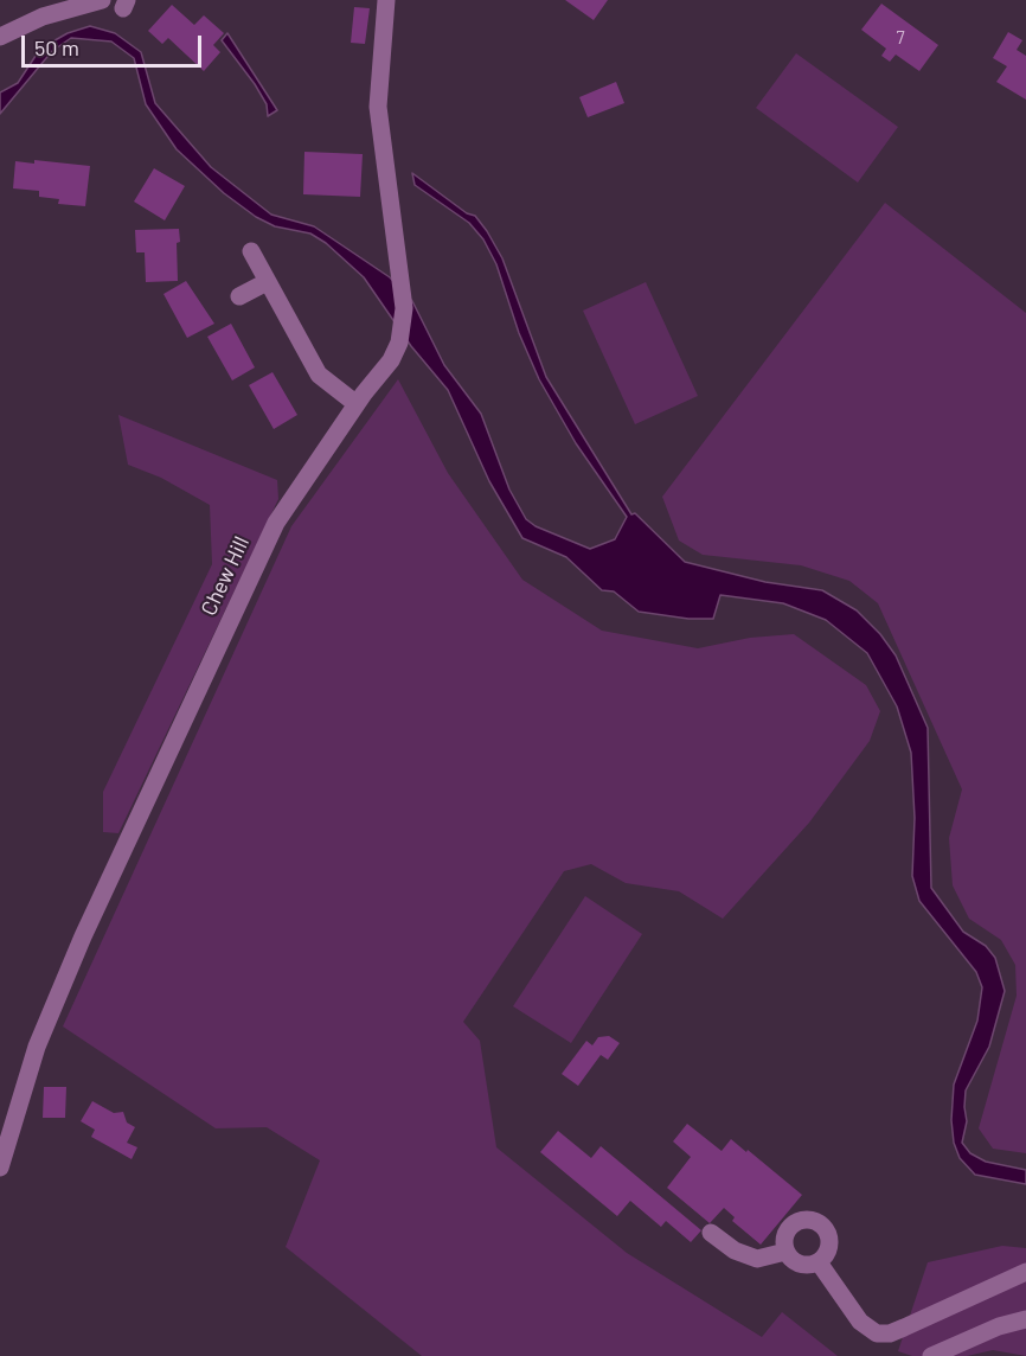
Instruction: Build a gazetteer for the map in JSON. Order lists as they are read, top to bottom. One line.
{"streets":{"street":["Chew Hill"]},"house_numbers":["7"],"scale_bar":"50 m"}
